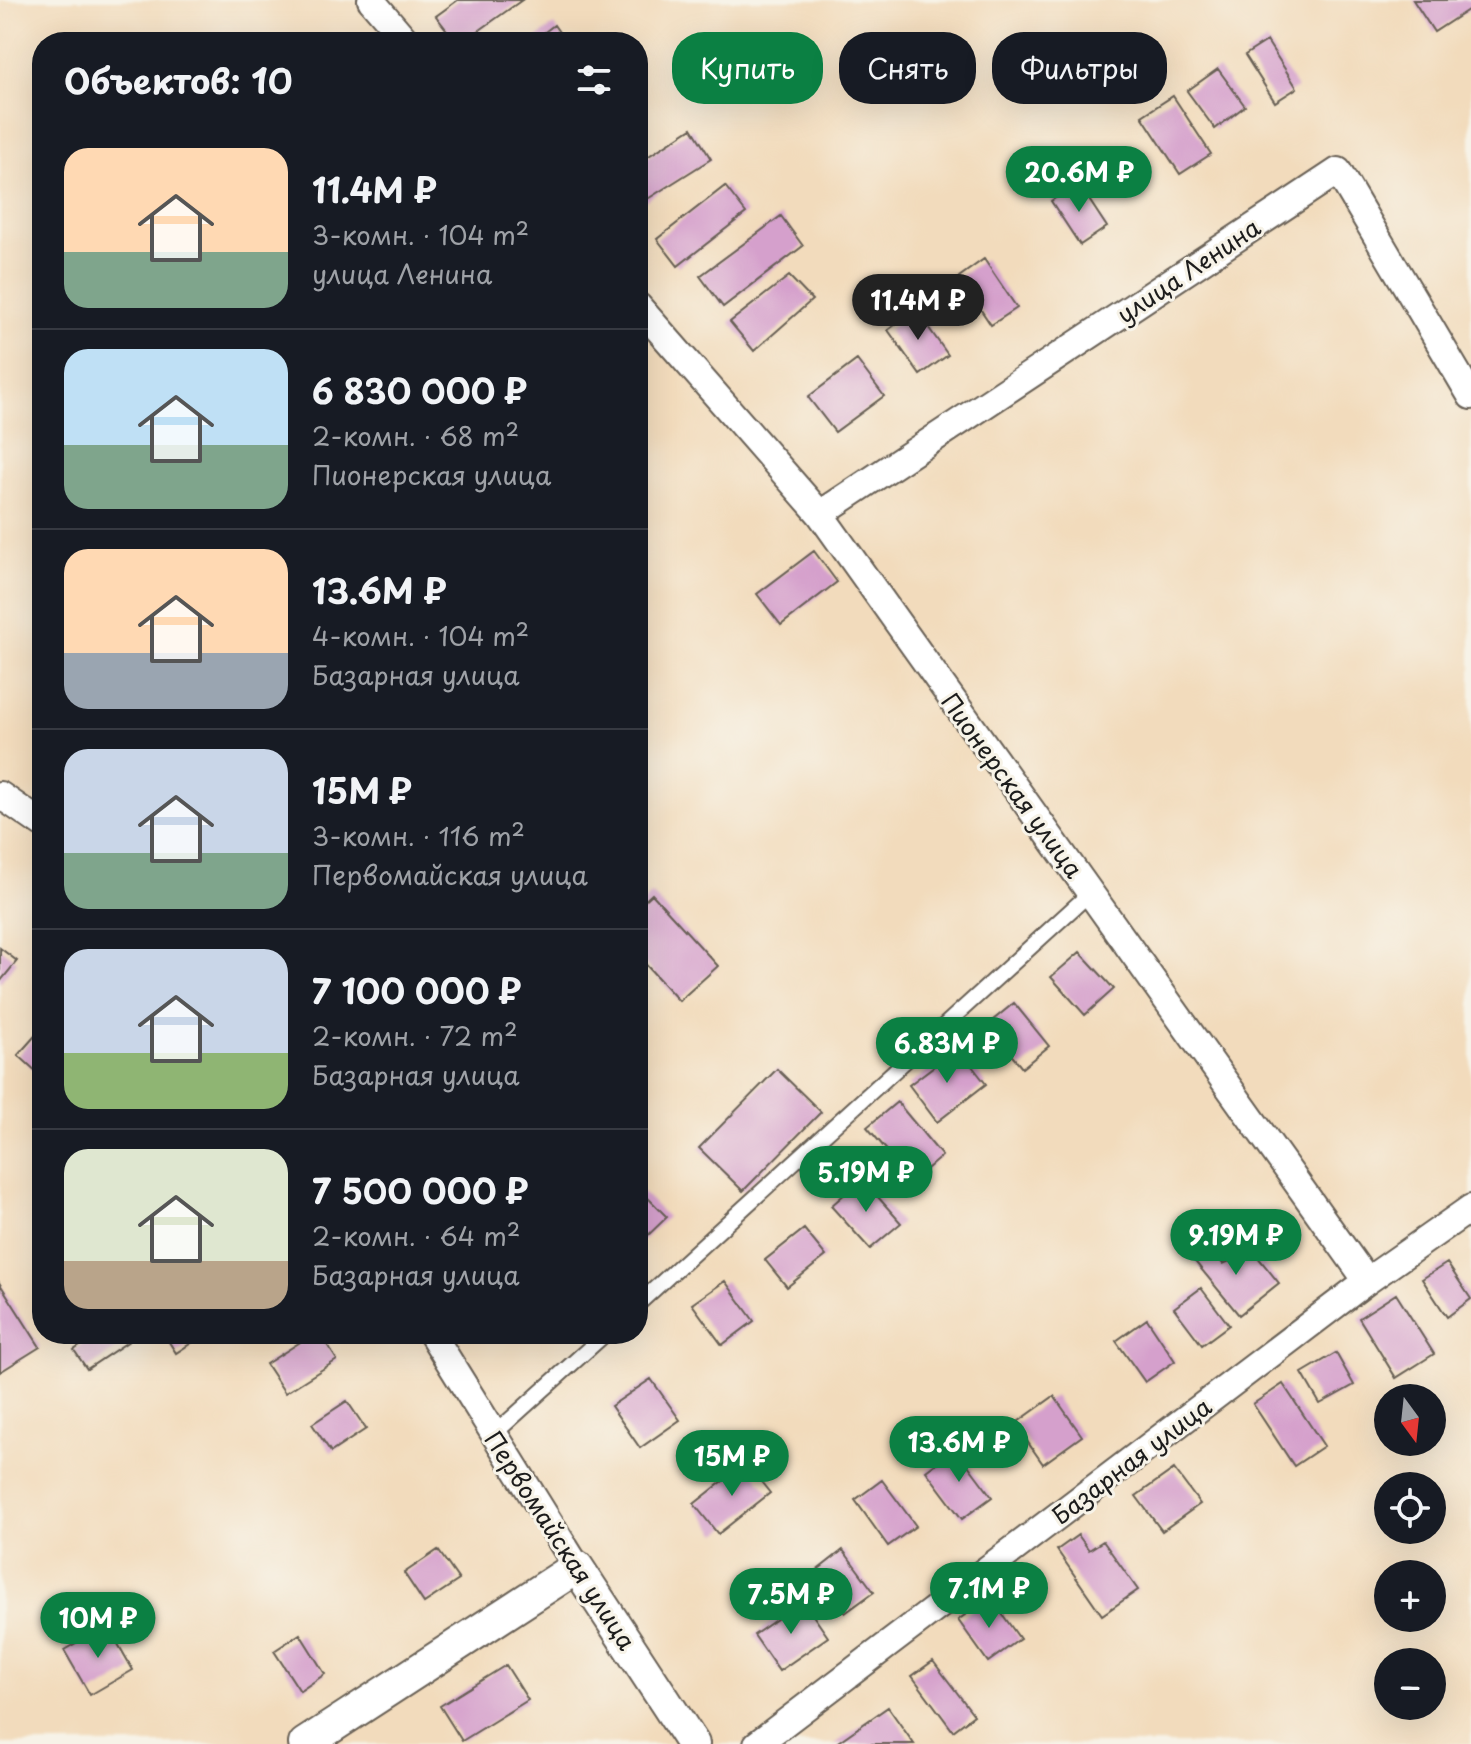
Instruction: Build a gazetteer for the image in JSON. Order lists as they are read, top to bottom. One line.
{"streets":{"street":["улица Ленина","Пионерская улица","Базарная улица","Первомайская улица"]},"crossings":[["улица Ленина","Пионерская улица"],["Пионерская улица","Базарная улица"]],"north":"bottom","page":{"chip":["Купить","Снять","Фильтры"],"heading":"Объектов: 10","list":[{"name":"11.4M ₽","note":"3-комн. · 104 m² · улица Ленина"},{"name":"6 830 000 ₽","note":"2-комн. · 68 m² · Пионерская улица"},{"name":"13.6M ₽","note":"4-комн. · 104 m² · Базарная улица"},{"name":"15M ₽","note":"3-комн. · 116 m² · Первомайская улица"},{"name":"7 100 000 ₽","note":"2-комн. · 72 m² · Базарная улица"},{"name":"7 500 000 ₽","note":"2-комн. · 64 m² · Базарная улица"}],"price":["20.6M ₽","11.4M ₽","6.83M ₽","5.19M ₽","9.19M ₽","13.6M ₽","15M ₽","7.1M ₽","7.5M ₽","10M ₽"],"map_buttons":["+","−"]}}
